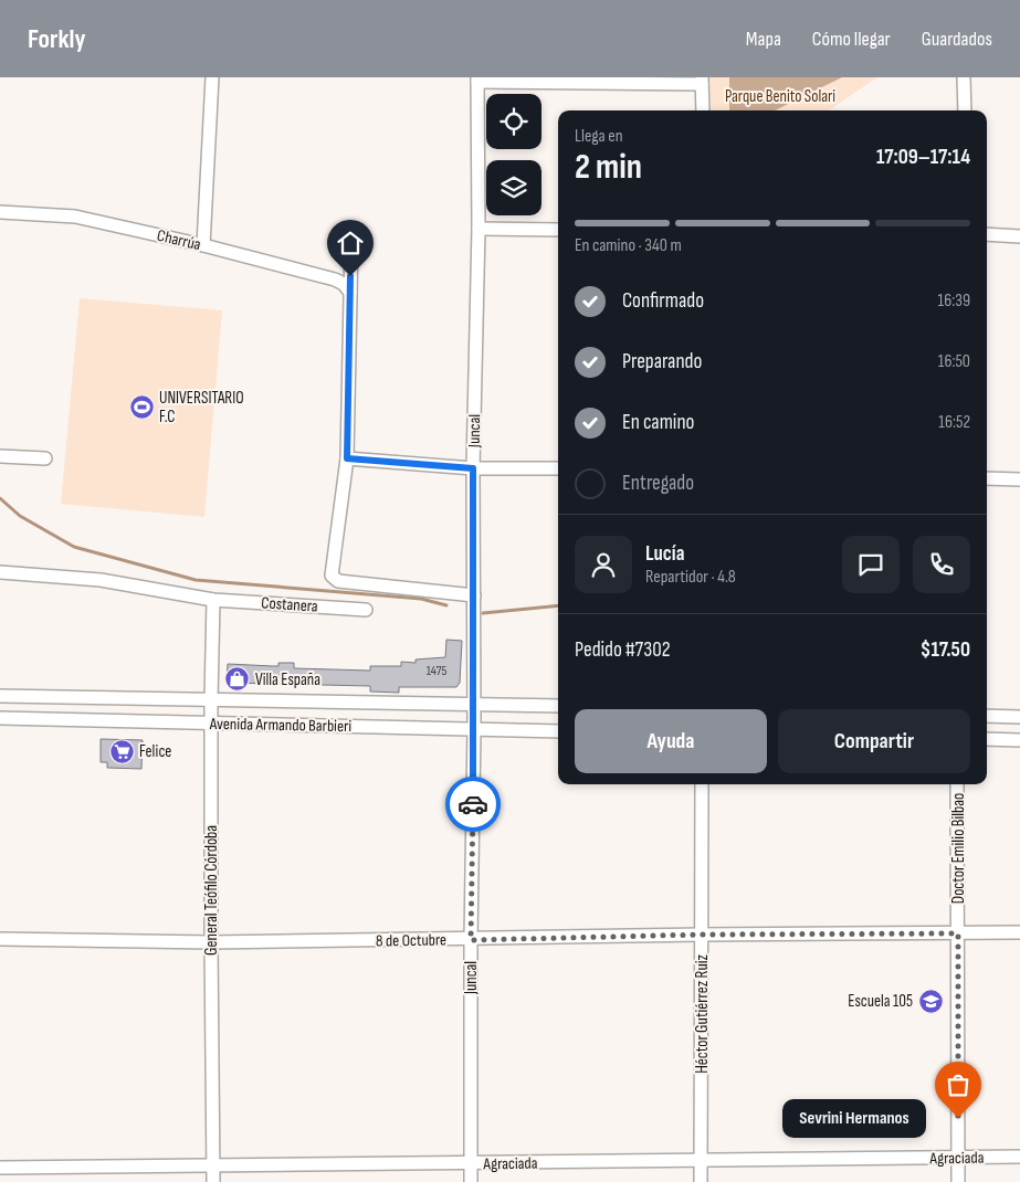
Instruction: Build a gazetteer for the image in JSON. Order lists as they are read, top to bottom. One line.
{"streets":{"street":["Charrúa","Juncal","Costanera","Avenida Armando Barbieri","Doctor Emilio Bilbao","General Teófilo Córdoba","8 de Octubre","Héctor Gutiérrez Ruiz","Agraciada"]},"crossings":[["Juncal","Avenida Armando Barbieri"],["Juncal","8 de Octubre"],["Juncal","Agraciada"],["Costanera","General Teófilo Córdoba"],["Avenida Armando Barbieri","General Teófilo Córdoba"],["Doctor Emilio Bilbao","8 de Octubre"],["Doctor Emilio Bilbao","Agraciada"],["General Teófilo Córdoba","8 de Octubre"],["General Teófilo Córdoba","Agraciada"],["8 de Octubre","Héctor Gutiérrez Ruiz"],["Héctor Gutiérrez Ruiz","Agraciada"]],"parks":["Parque Benito Solari"],"places":{"sports":["UNIVERSITARIO F.C"],"shop":["Villa España"],"supermarket":["Felice"],"school or university":["Escuela 105"],"other":["Sevrini Hermanos"]},"house_numbers":["1475"],"page":{"header":"Forkly","nav":["Mapa","Cómo llegar","Guardados"],"heading":["2 min","Llega en","17:09–17:14"],"panel":["Lucía","Repartidor · 4.8","Pedido #7302","$17.50"],"bar":"En camino · 340 m","list":[["Confirmado","16:39"],["Preparando","16:50"],["En camino","16:52"],"Entregado"],"buttons":["Ayuda","Compartir"],"bubble":"Sevrini Hermanos"}}
